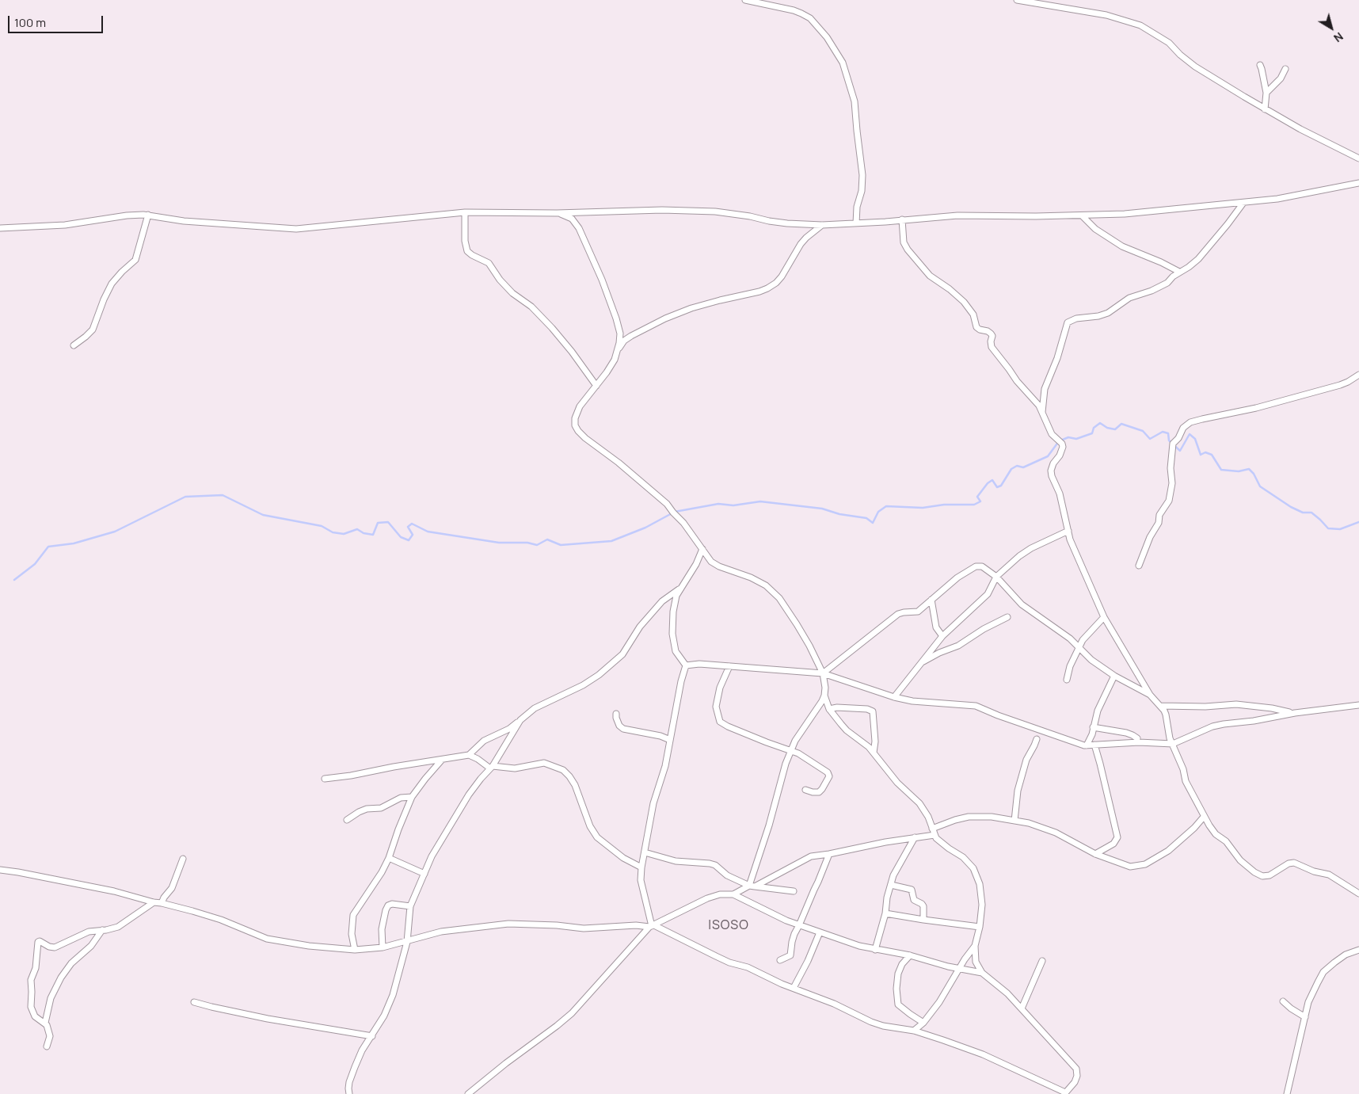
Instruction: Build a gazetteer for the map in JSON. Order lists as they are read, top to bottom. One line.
{"districts":["ISOSO"],"scale_bar":"100 m","north":"bottom right"}
